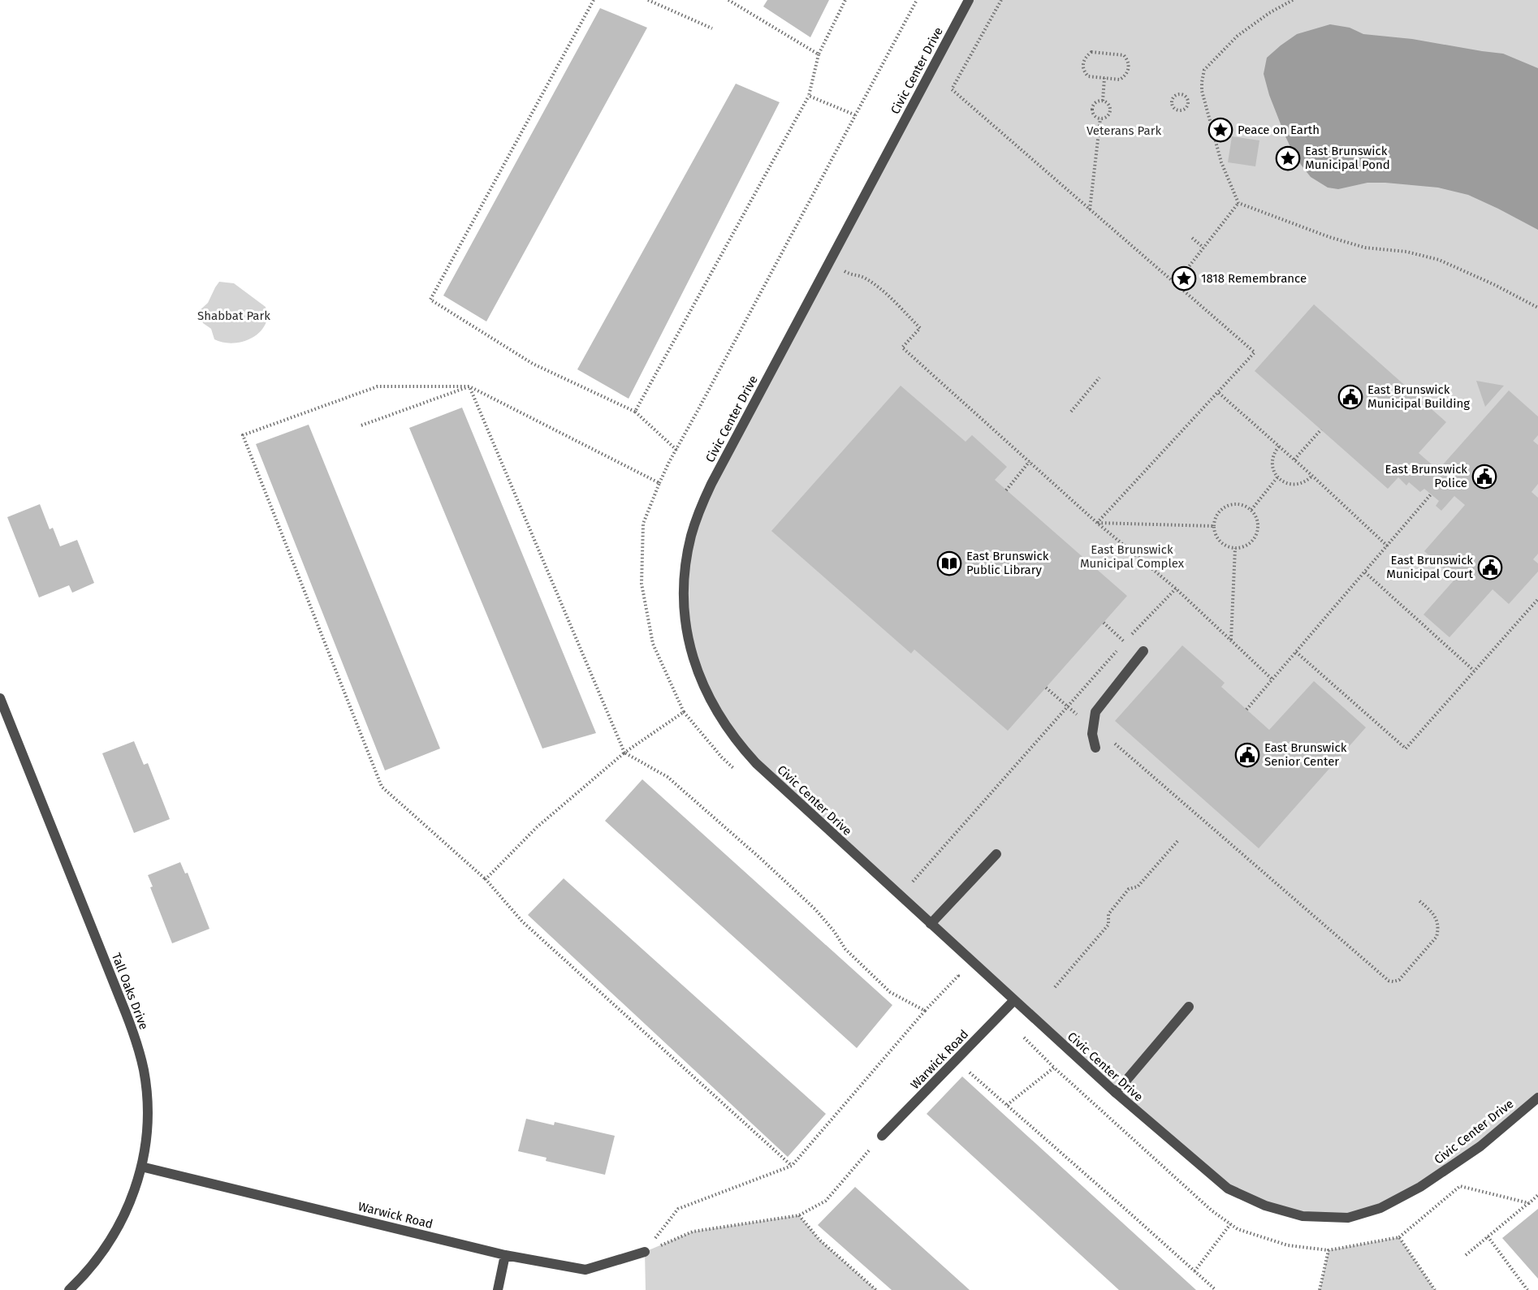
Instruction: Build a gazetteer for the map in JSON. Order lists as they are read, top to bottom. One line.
{"streets":{"street":["Civic Center Drive","Tall Oaks Drive","Warwick Road"]},"crossings":[["Civic Center Drive","Warwick Road"],["Tall Oaks Drive","Warwick Road"]],"parks":["Veterans Park","Shabbat Park","East Brunswick Municipal Complex"],"places":{"place":["Peace on Earth","East Brunswick Municipal Pond","1818 Remembrance"],"public building":["East Brunswick Municipal Building","East Brunswick Police","East Brunswick Municipal Court","East Brunswick Senior Center"],"library":["East Brunswick Public Library"]}}
